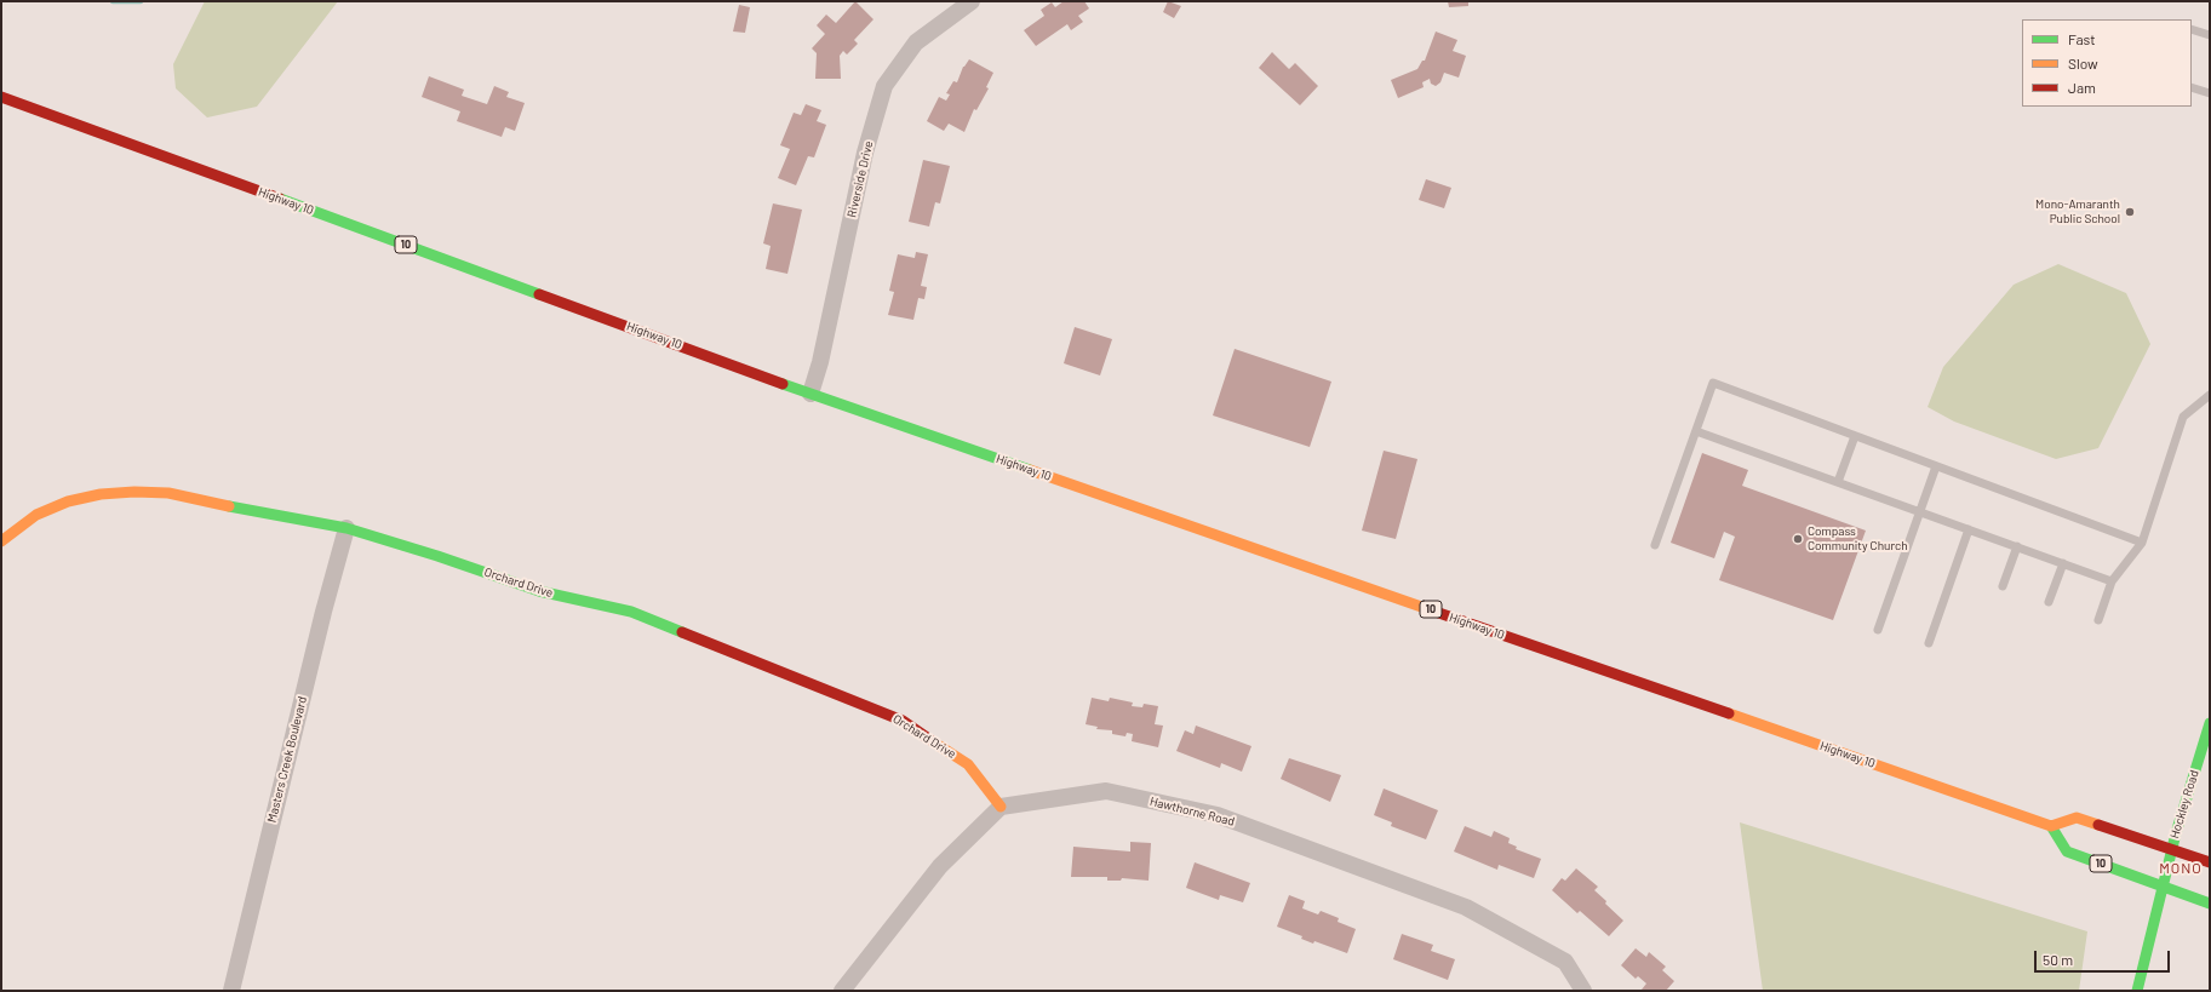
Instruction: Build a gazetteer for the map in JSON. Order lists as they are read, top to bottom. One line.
{"streets":{"main road":["Highway 10","10","Orchard Drive","Hockley Road"],"street":["Riverside Drive","Masters Creek Boulevard","Hawthorne Road"]},"crossings":[["Riverside Drive","Highway 10"],["Highway 10","10"],["10","Hockley Road"],["Orchard Drive","Masters Creek Boulevard"],["Orchard Drive","Hawthorne Road"]],"districts":["MONO"],"places":["Mono-Amaranth Public School","Compass Community Church"],"legend":["Fast","Slow","Jam"],"scale_bar":"50 m"}
